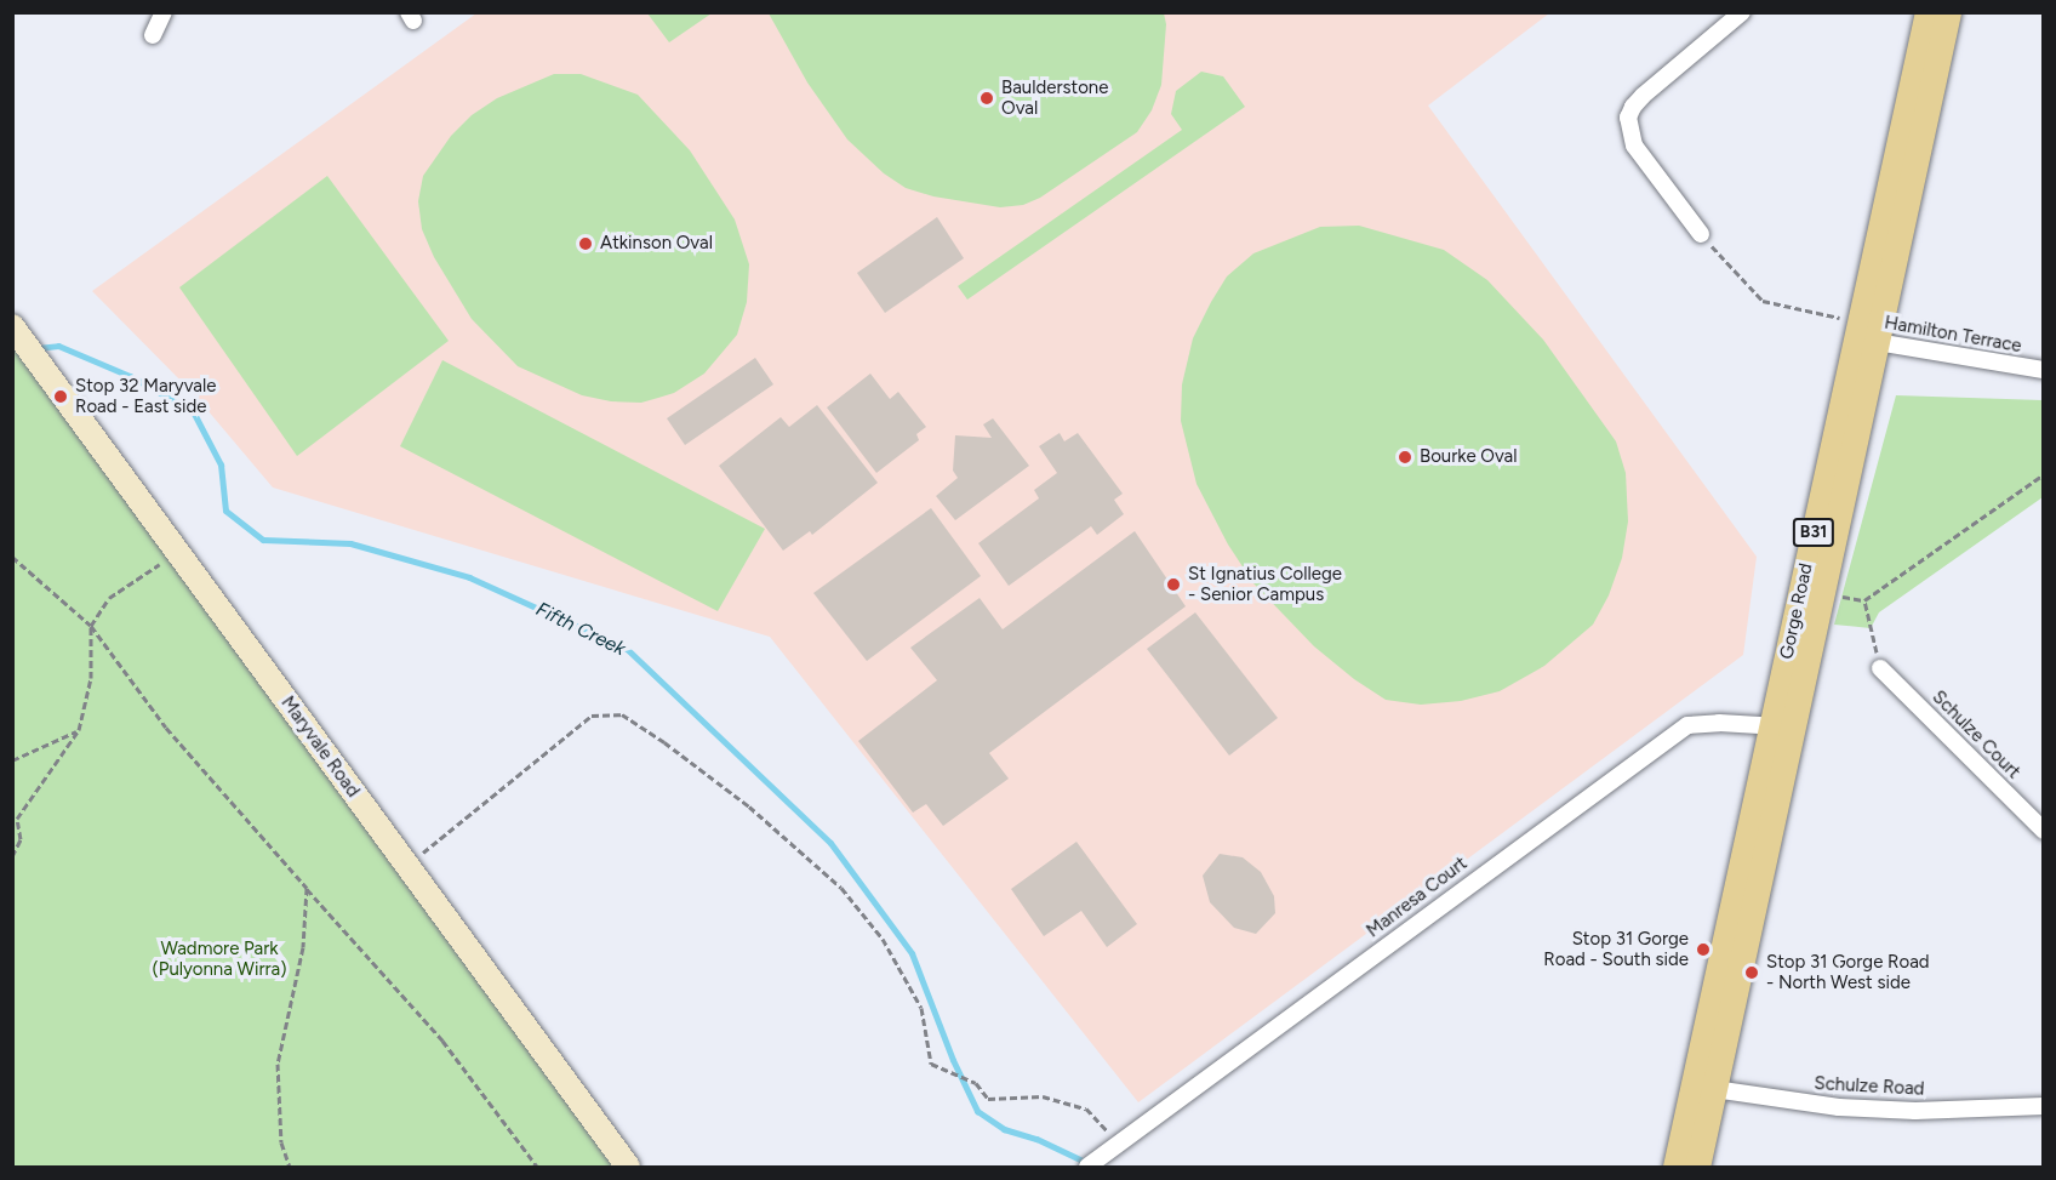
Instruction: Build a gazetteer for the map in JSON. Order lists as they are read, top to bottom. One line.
{"streets":{"main road":["B31","Gorge Road","Maryvale Road"],"street":["Hamilton Terrace","Schulze Court","Manresa Court","Schulze Road"]},"crossings":[["Hamilton Terrace","Gorge Road"],["Gorge Road","Manresa Court"],["Gorge Road","Schulze Road"]],"water":["Fifth Creek"],"parks":["Wadmore Park (Pulyonna Wirra)"],"places":["Baulderstone Oval","Atkinson Oval","Stop 32 Maryvale Road - East side","Bourke Oval","St Ignatius College - Senior Campus","Stop 31 Gorge Road - South side","Stop 31 Gorge Road - North West side"]}
